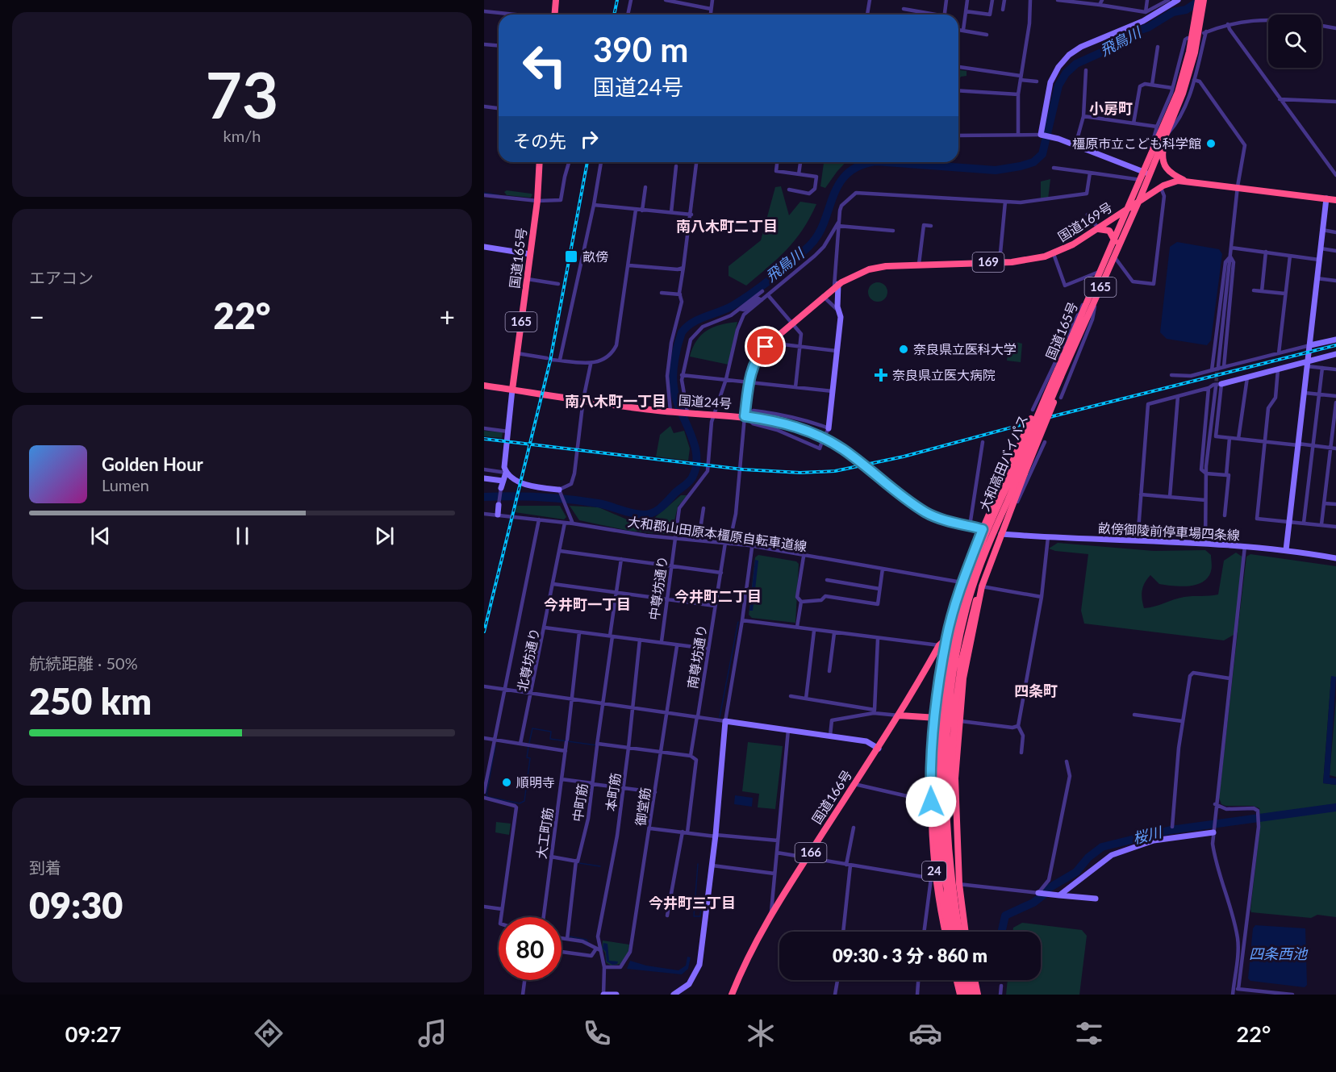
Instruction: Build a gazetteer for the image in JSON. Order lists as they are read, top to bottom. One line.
{"streets":{"highway":["国道169号","国道165号","169","165","国道24号","大和高田バイパス","国道166号","166","24"],"street":["畝傍御陵前停車場四条線","大和郡山田原本橿原自転車道線","中尊坊通り","南尊坊通り","北尊坊通り","本町筋","中町筋","御堂筋","大工町筋"]},"crossings":[["国道169号","国道165号"],["国道169号","国道24号"],["国道169号","南尊坊通り"],["国道165号","国道24号"],["国道165号","大和高田バイパス"],["国道165号","畝傍御陵前停車場四条線"],["国道165号","24"],["国道24号","大和高田バイパス"],["国道24号","畝傍御陵前停車場四条線"],["国道24号","中尊坊通り"],["国道24号","南尊坊通り"],["国道24号","24"],["大和高田バイパス","畝傍御陵前停車場四条線"],["大和高田バイパス","24"],["畝傍御陵前停車場四条線","24"],["大和郡山田原本橿原自転車道線","中尊坊通り"],["大和郡山田原本橿原自転車道線","南尊坊通り"],["大和郡山田原本橿原自転車道線","北尊坊通り"],["本町筋","御堂筋"]],"districts":["小房町","南八木町二丁目","南八木町一丁目","今井町二丁目","今井町一丁目","四条町","今井町三丁目"],"water":["飛鳥川","桜川","四条西池"],"places":{"other":["橿原市立こども科学館","奈良県立医科大学","順明寺"],"transit":["畝傍"],"health":["奈良県立医大病院"]},"page":{"tile":[["73","km/h"],"エアコン",["航続距離 · 50%","250 km"],["到着","09:30"]],"turn":["390 m","国道24号"],"then":"その先","heat":["−","22°","+"],"song":["Golden Hour","Lumen"],"limit":"80","trip":"09:30 · 3 分 · 860 m","tabs":["09:27","22°"]}}
